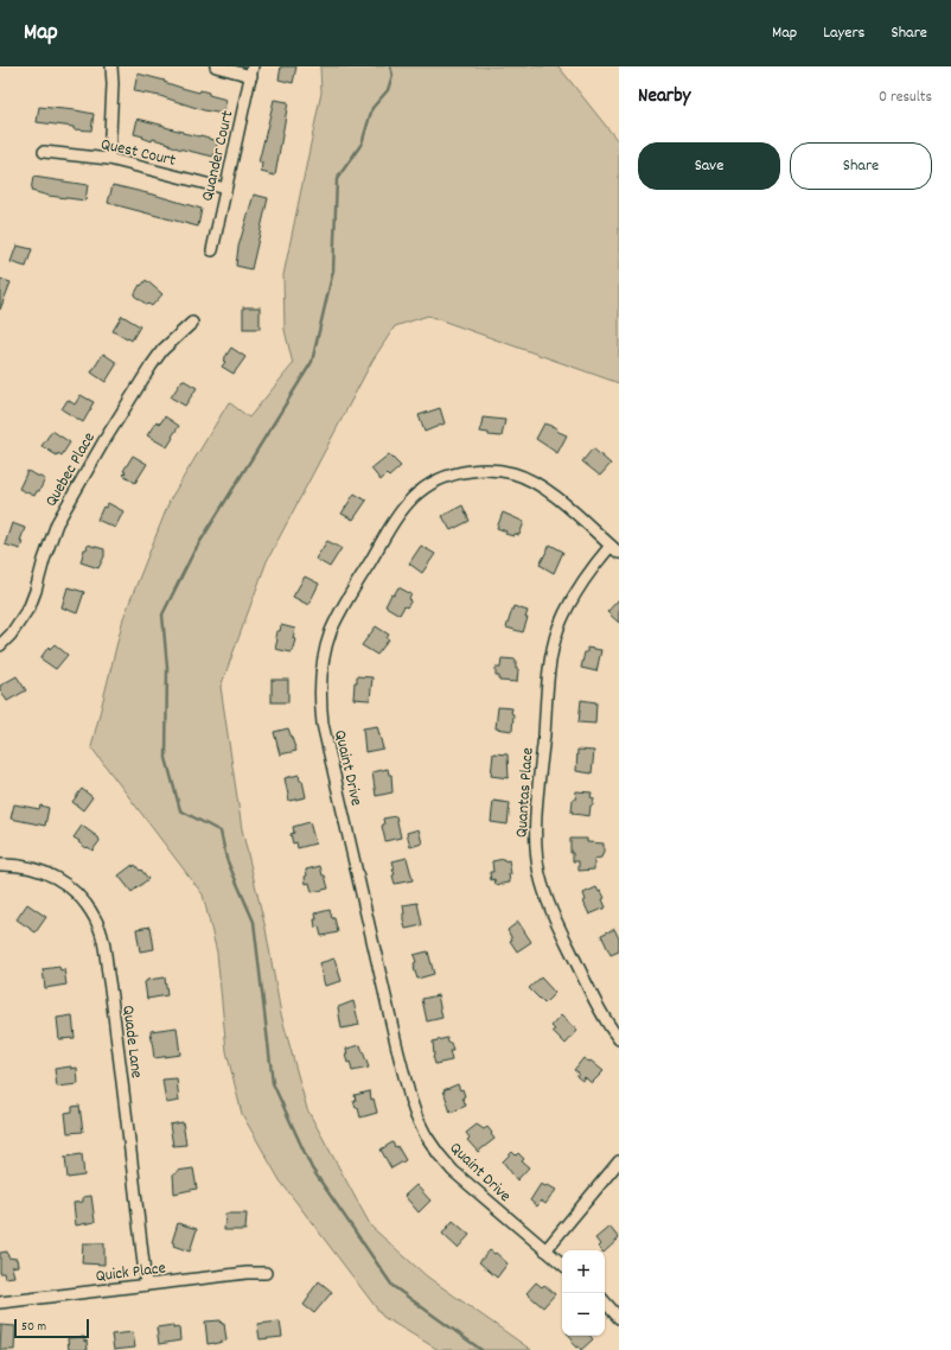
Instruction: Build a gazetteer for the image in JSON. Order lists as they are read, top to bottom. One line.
{"streets":{"street":["Quest Court","Quander Court","Quebec Place","Quaint Drive","Quantas Place","Quade Lane","Quick Place"]},"crossings":[["Quest Court","Quander Court"],["Quaint Drive","Quantas Place"],["Quade Lane","Quick Place"]],"scale_bar":"50 m","page":{"header":"Map","nav":["Map","Layers","Share"],"heading":["Nearby","0 results"],"buttons":["Save","Share"],"map_buttons":["+","−"],"scale":"50 m"}}
